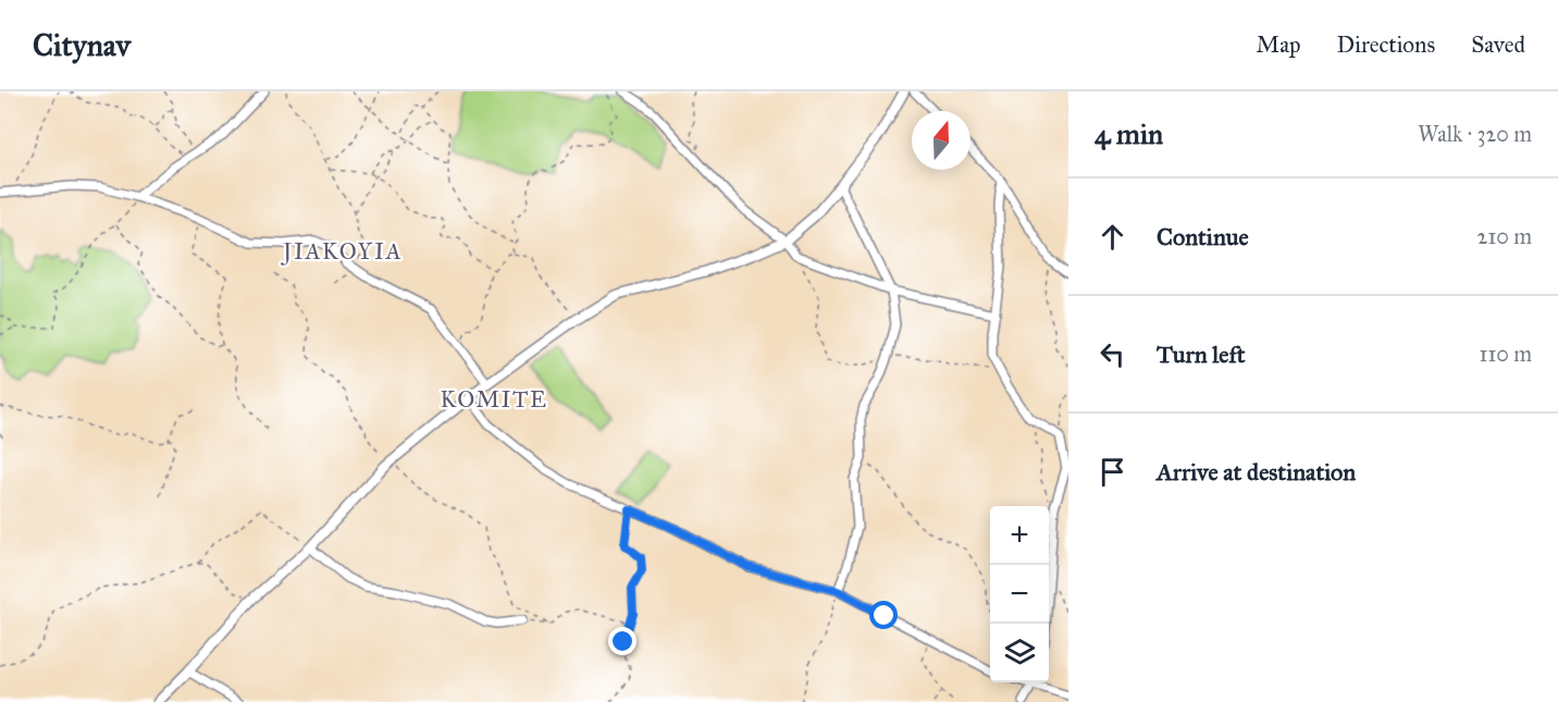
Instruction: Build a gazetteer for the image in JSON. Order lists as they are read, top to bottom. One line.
{"districts":["JIAKOYIA","KOMITE"],"north":"top","page":{"header":"Citynav","nav":["Map","Directions","Saved"],"heading":["4 min","Walk · 320 m"],"list":[["Continue","210 m"],["Turn left","110 m"],"Arrive at destination"],"map_buttons":["+","−"]}}
